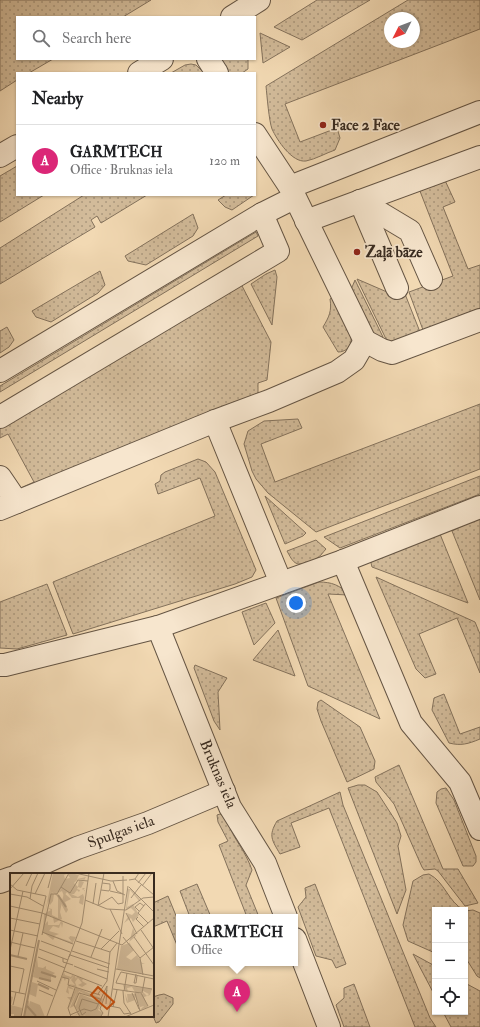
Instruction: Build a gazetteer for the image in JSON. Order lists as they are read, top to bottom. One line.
{"streets":{"street":["Bruknas iela","Spulgas iela"]},"crossings":[["Bruknas iela","Spulgas iela"]],"places":["Face 2 Face","Zaļā bāze"],"north":"bottom left","page":{"search":"Search here","heading":"Nearby","list":[{"mark":"A","name":"GARMTECH","note":"Office · Bruknas iela","value":"120 m"}],"map_buttons":["+","−"],"popup":["GARMTECH","Office"],"pins":"A"}}
